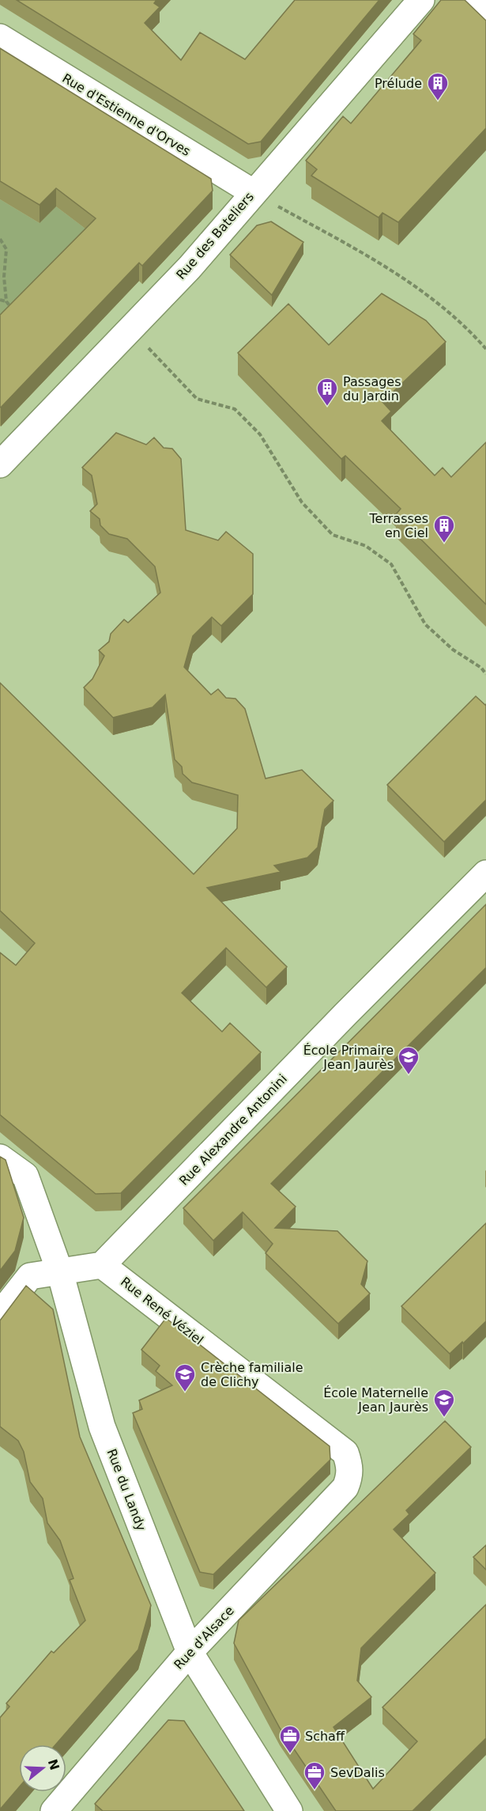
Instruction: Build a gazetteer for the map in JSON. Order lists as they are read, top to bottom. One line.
{"streets":{"street":["Rue d'Estienne d'Orves","Rue des Bateliers","Rue Alexandre Antonini","Rue René Véziel","Rue du Landy","Rue d'Alsace"]},"crossings":[["Rue d'Estienne d'Orves","Rue des Bateliers"],["Rue Alexandre Antonini","Rue René Véziel"],["Rue René Véziel","Rue d'Alsace"],["Rue du Landy","Rue d'Alsace"]],"places":{"building":["Prélude","Passages du Jardin","Terrasses en Ciel"],"school or university":["École Primaire Jean Jaurès","Crèche familiale de Clichy","École Maternelle Jean Jaurès"],"office":["Schaff","SevDalis"]},"north":"right"}
